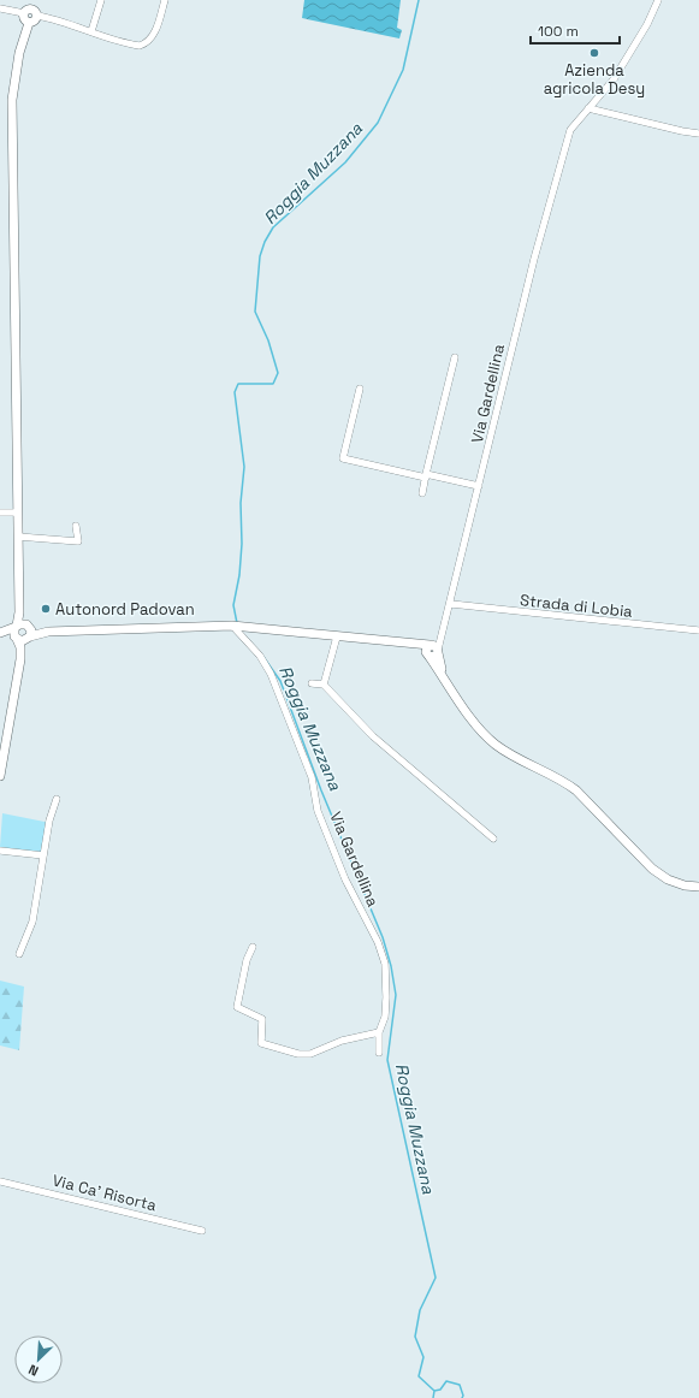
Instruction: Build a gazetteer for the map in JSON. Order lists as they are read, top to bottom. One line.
{"streets":{"street":["Via Gardellina","Strada di Lobia","Via Ca' Risorta"]},"crossings":[["Via Gardellina","Strada di Lobia"]],"water":["Roggia Muzzana"],"places":["Azienda agricola Desy","Autonord Padovan"],"scale_bar":"100 m","north":"bottom left"}
